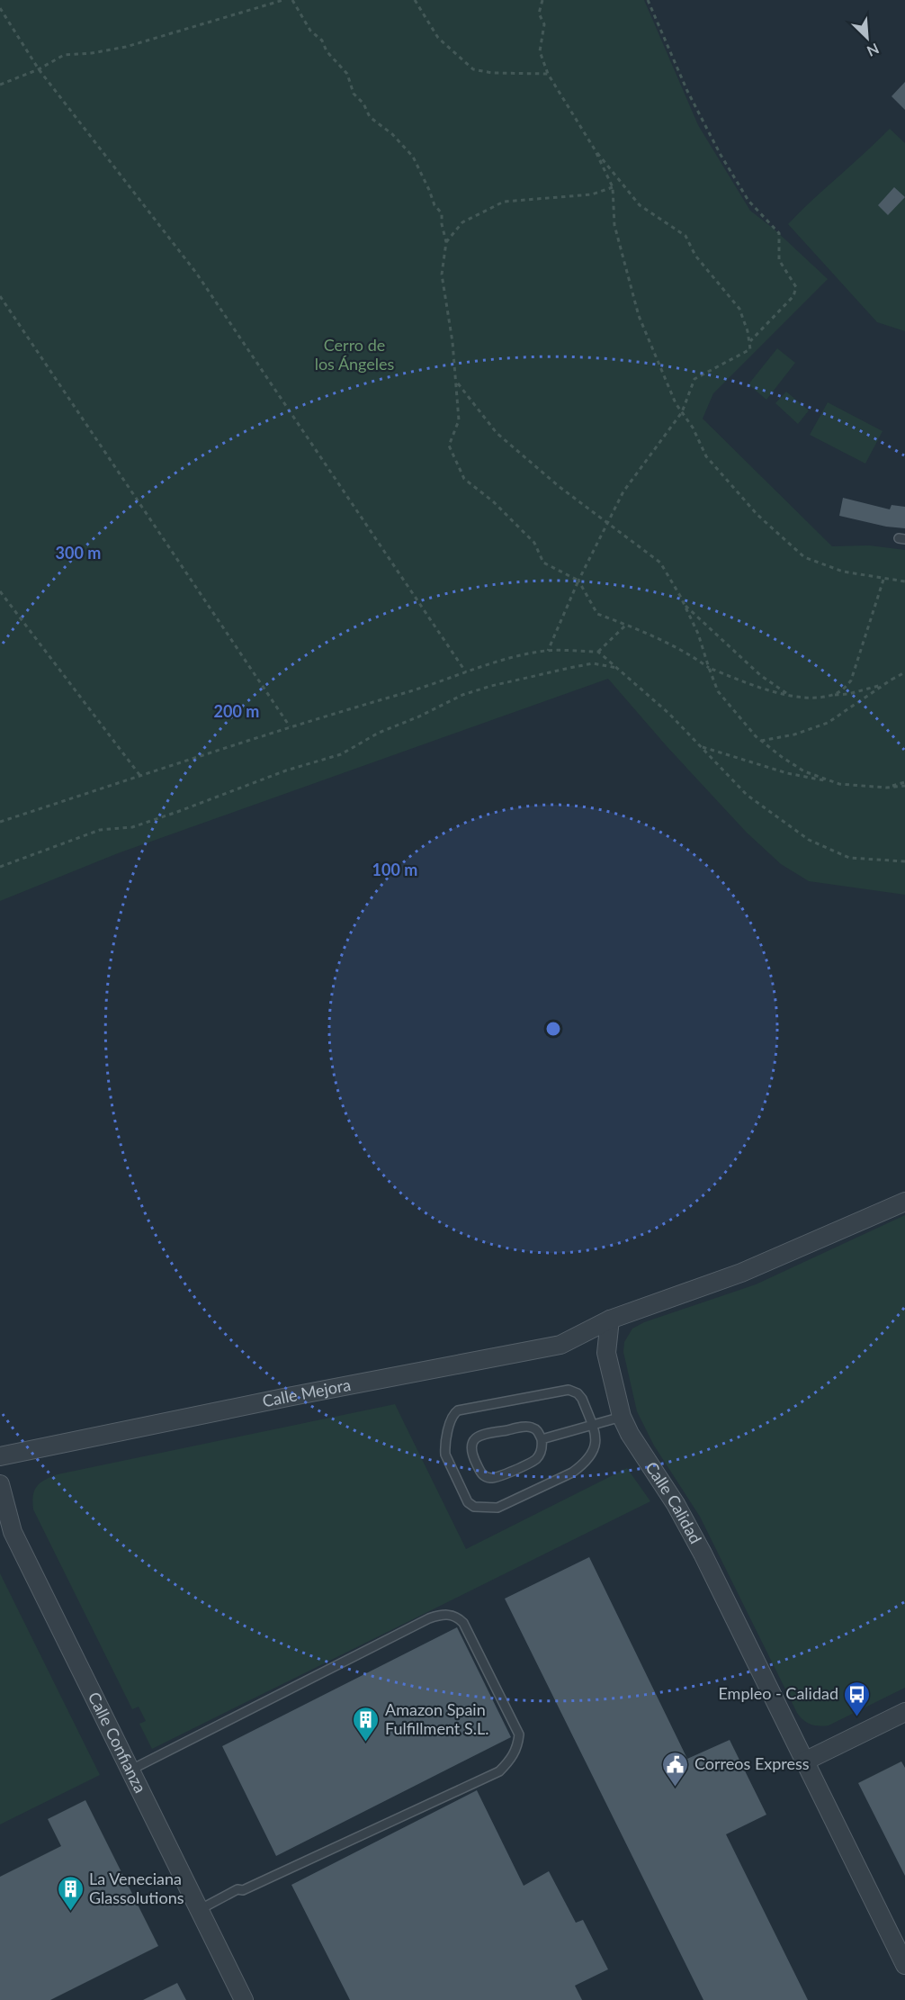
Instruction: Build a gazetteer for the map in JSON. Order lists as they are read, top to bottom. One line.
{"streets":{"street":["Calle Mejora","Calle Calidad","Calle Confianza"]},"crossings":[["Calle Mejora","Calle Calidad"]],"parks":["Cerro de los Ángeles"],"places":{"bus stop":["Empleo - Calidad"],"building":["Amazon Spain Fulfillment S.L.","La Veneciana Glassolutions"],"public building":["Correos Express"]},"north":"bottom right","rings":["300 m","200 m","100 m"]}
